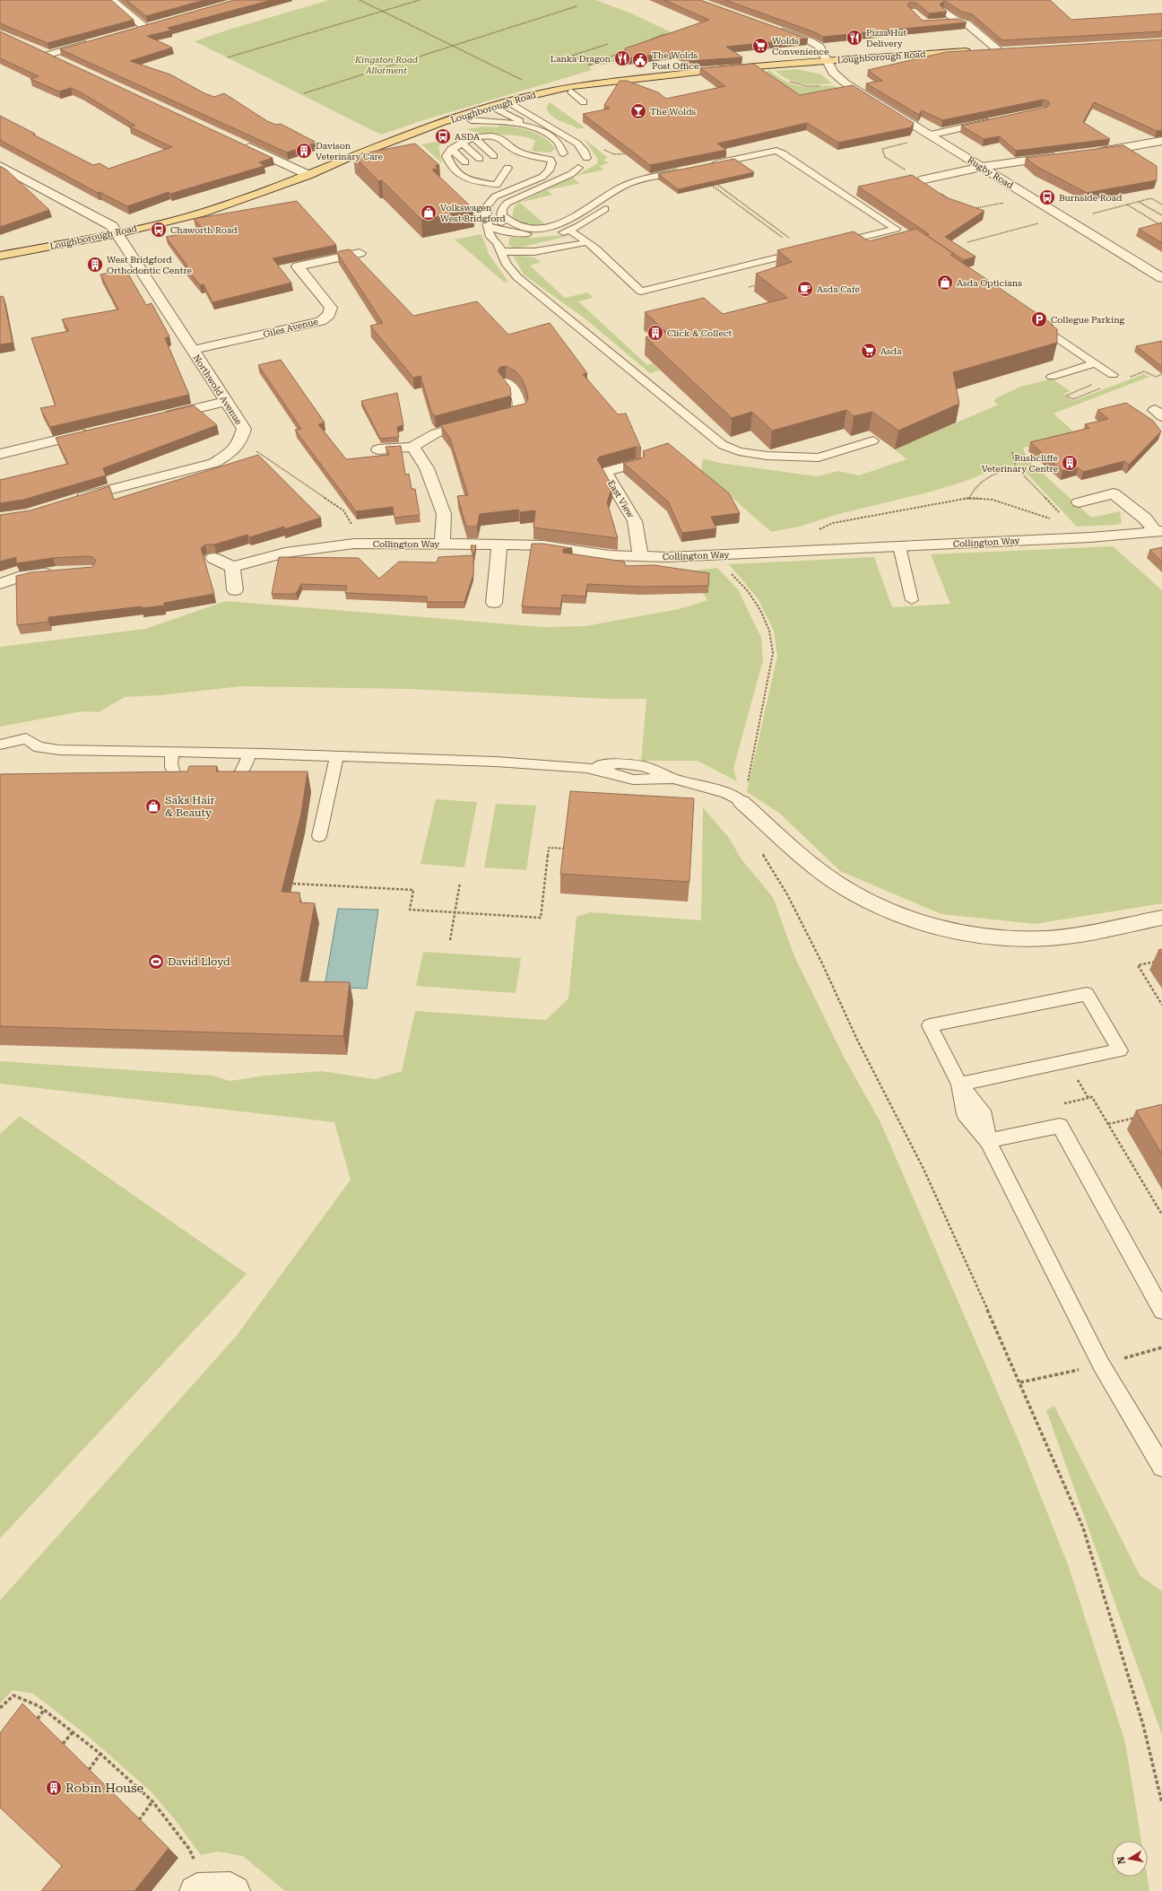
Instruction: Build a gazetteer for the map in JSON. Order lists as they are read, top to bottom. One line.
{"streets":{"main road":["Loughborough Road"],"street":["Rugby Road","Giles Avenue","Northwold Avenue","East View","Collington Way"]},"crossings":[["Loughborough Road","Rugby Road"],["Loughborough Road","Northwold Avenue"],["Giles Avenue","Northwold Avenue"],["East View","Collington Way"]],"parks":["Kingston Road Allotment"],"places":{"restaurant":["Pizza Hut Delivery","Lanka Dragon"],"supermarket":["Wolds Convenience","Asda"],"public building":["The Wolds Post Office"],"bar":["The Wolds"],"bus stop":["ASDA","Burnside Road","Chaworth Road"],"building":["Davison Veterinary Care","West Bridgford Orthodontic Centre","Click & Collect","Rushcliffe Veterinary Centre","Robin House"],"shop":["Volkswagen West Bridgford","Asda Opticians","Saks Hair & Beauty"],"cafe":["Asda Café"],"parking":["Collegue Parking"],"sports":["David Lloyd"]},"north":"left"}
